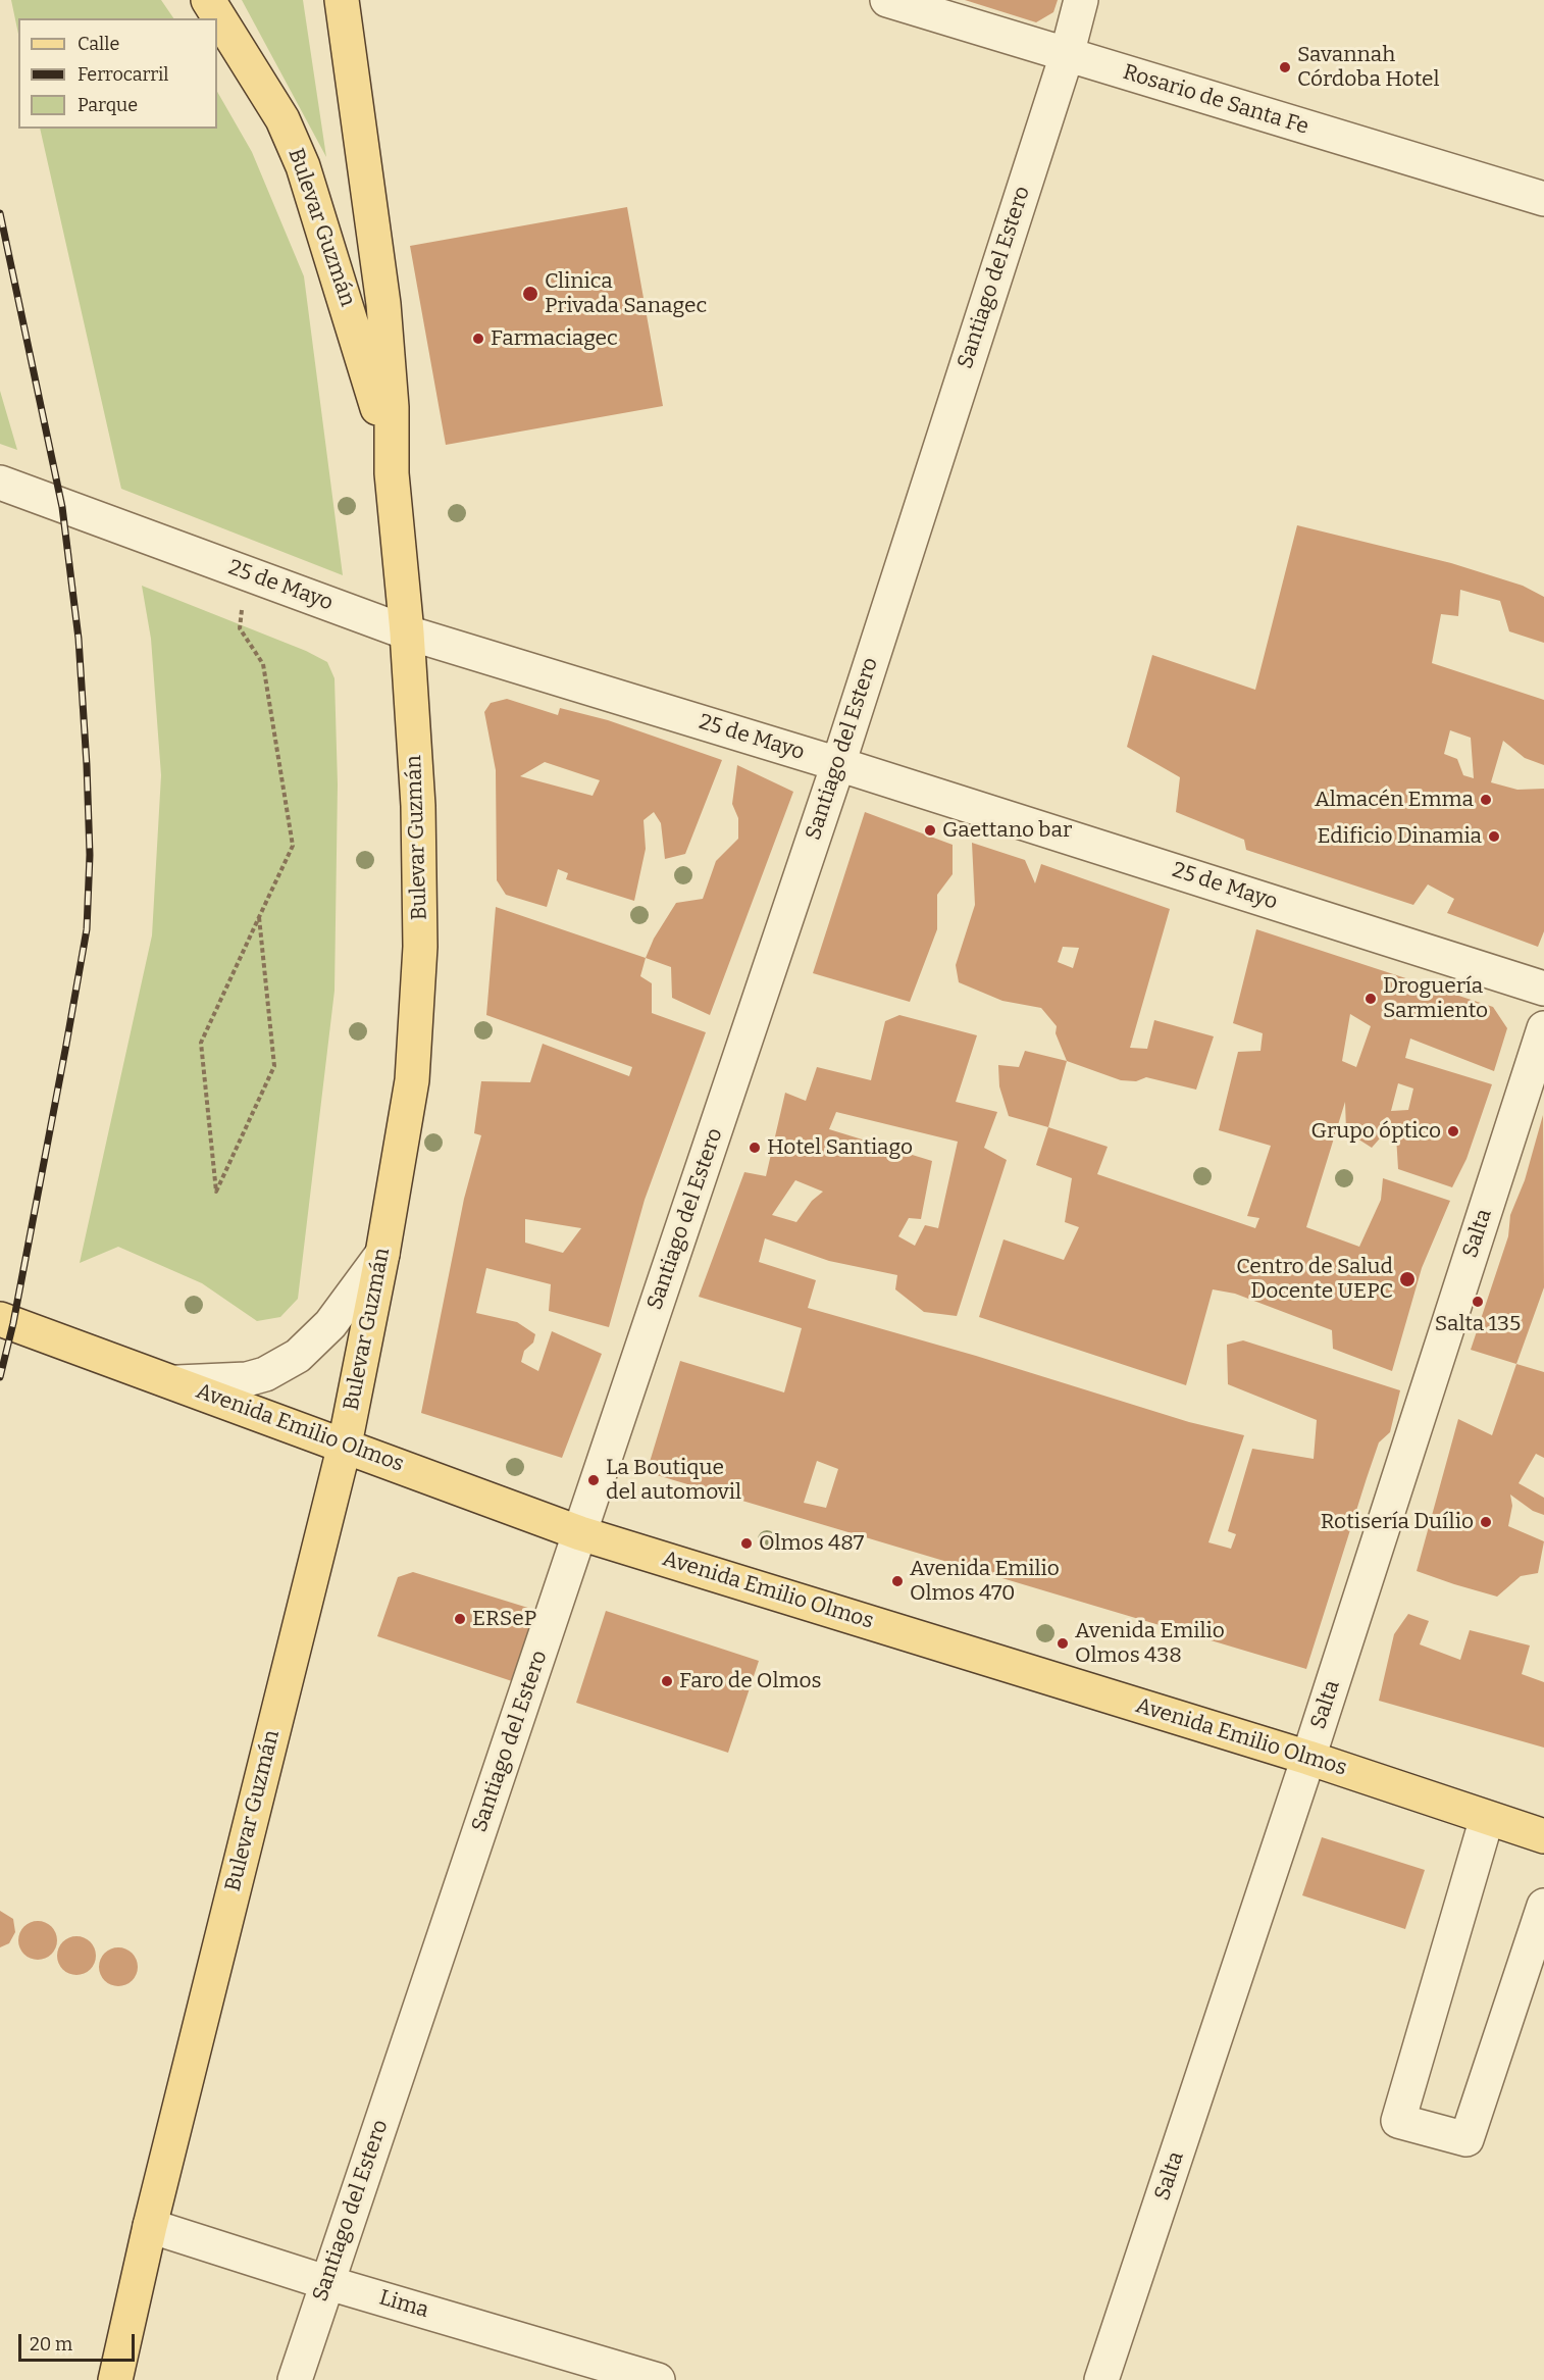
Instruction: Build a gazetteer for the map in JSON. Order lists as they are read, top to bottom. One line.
{"streets":{"main road":["Bulevar Guzmán","Avenida Emilio Olmos"],"street":["Rosario de Santa Fe","Santiago del Estero","25 de Mayo","Salta","Lima"]},"crossings":[["Rosario de Santa Fe","Santiago del Estero"],["Bulevar Guzmán","25 de Mayo"],["Bulevar Guzmán","Avenida Emilio Olmos"],["Bulevar Guzmán","Lima"],["Santiago del Estero","25 de Mayo"],["Santiago del Estero","Avenida Emilio Olmos"],["Santiago del Estero","Lima"],["Salta","Avenida Emilio Olmos"]],"places":["Savannah Córdoba Hotel","Clinica Privada Sanagec","Farmaciagec","Almacén Emma","Gaettano bar","Edificio Dinamia","Droguería Sarmiento","Grupo óptico","Hotel Santiago","Centro de Salud Docente UEPC","Salta 135","La Boutique del automovil","Rotisería Duílio","Olmos 487","Avenida Emilio Olmos 470","ERSeP","Avenida Emilio Olmos 438","Faro de Olmos"],"legend":["Calle","Ferrocarril","Parque"],"scale_bar":"20 m"}
